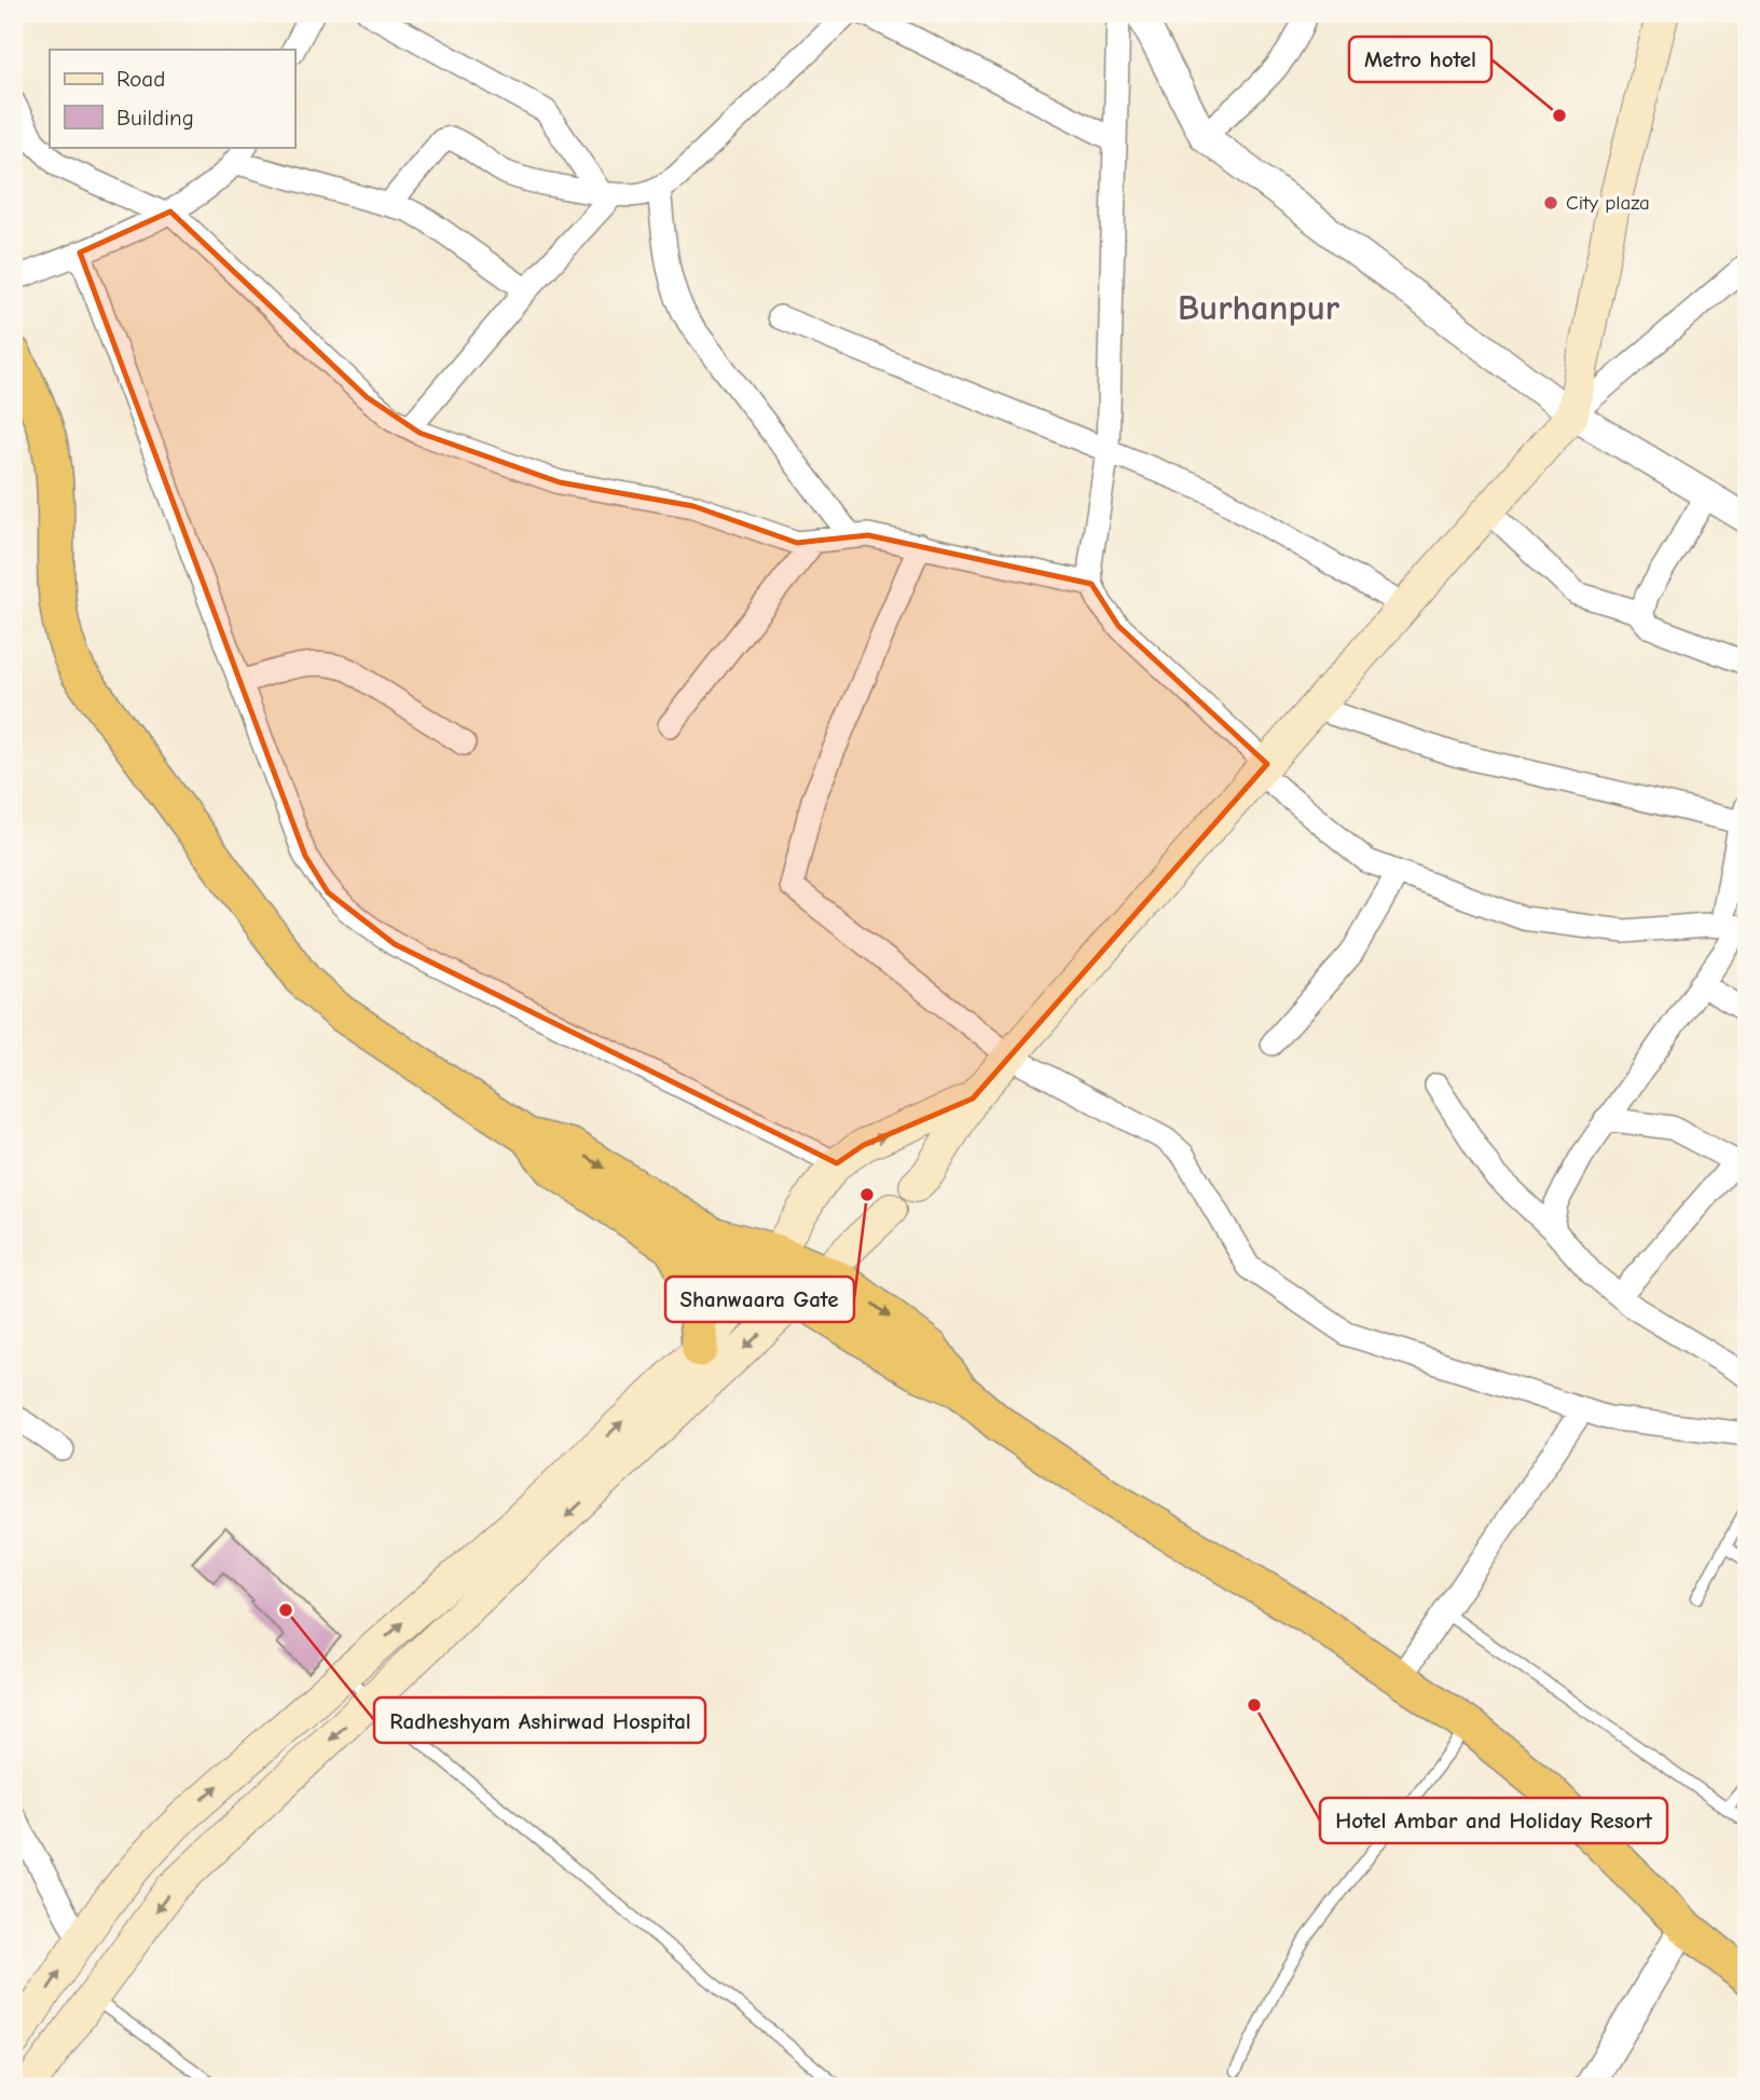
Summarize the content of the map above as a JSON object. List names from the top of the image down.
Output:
{
  "districts": ["Burhanpur"],
  "places": [
    "Metro hotel",
    "City plaza",
    "Shanwaara Gate",
    "Radheshyam Ashirwad Hospital",
    "Hotel Ambar and Holiday Resort"
  ],
  "legend": ["Road", "Building"]
}
